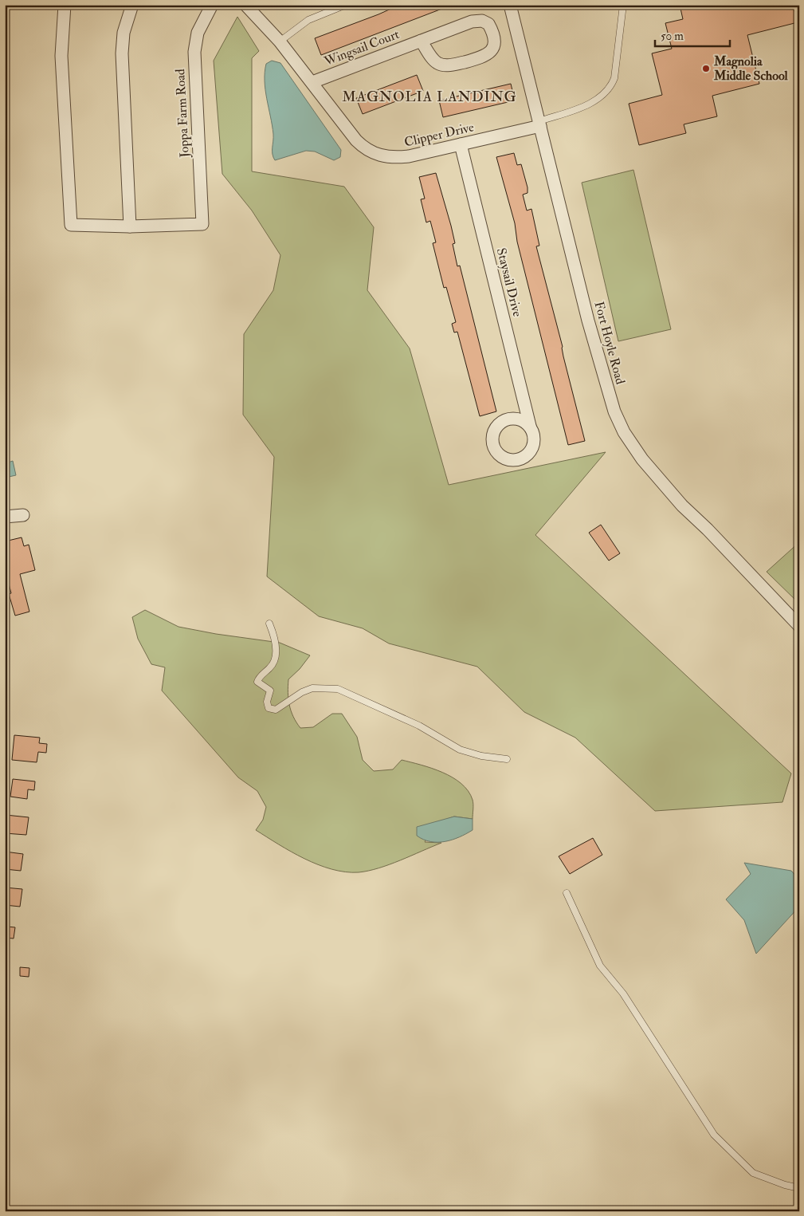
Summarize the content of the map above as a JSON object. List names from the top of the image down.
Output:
{
  "streets": {
    "street": [
      "Wingsail Court",
      "Joppa Farm Road",
      "Clipper Drive",
      "Staysail Drive",
      "Fort Hoyle Road"
    ]
  },
  "crossings": [
    ["Wingsail Court", "Clipper Drive"],
    ["Clipper Drive", "Staysail Drive"],
    ["Clipper Drive", "Fort Hoyle Road"]
  ],
  "districts": ["MAGNOLIA LANDING"],
  "places": ["Magnolia Middle School"],
  "scale_bar": "50 m"
}
